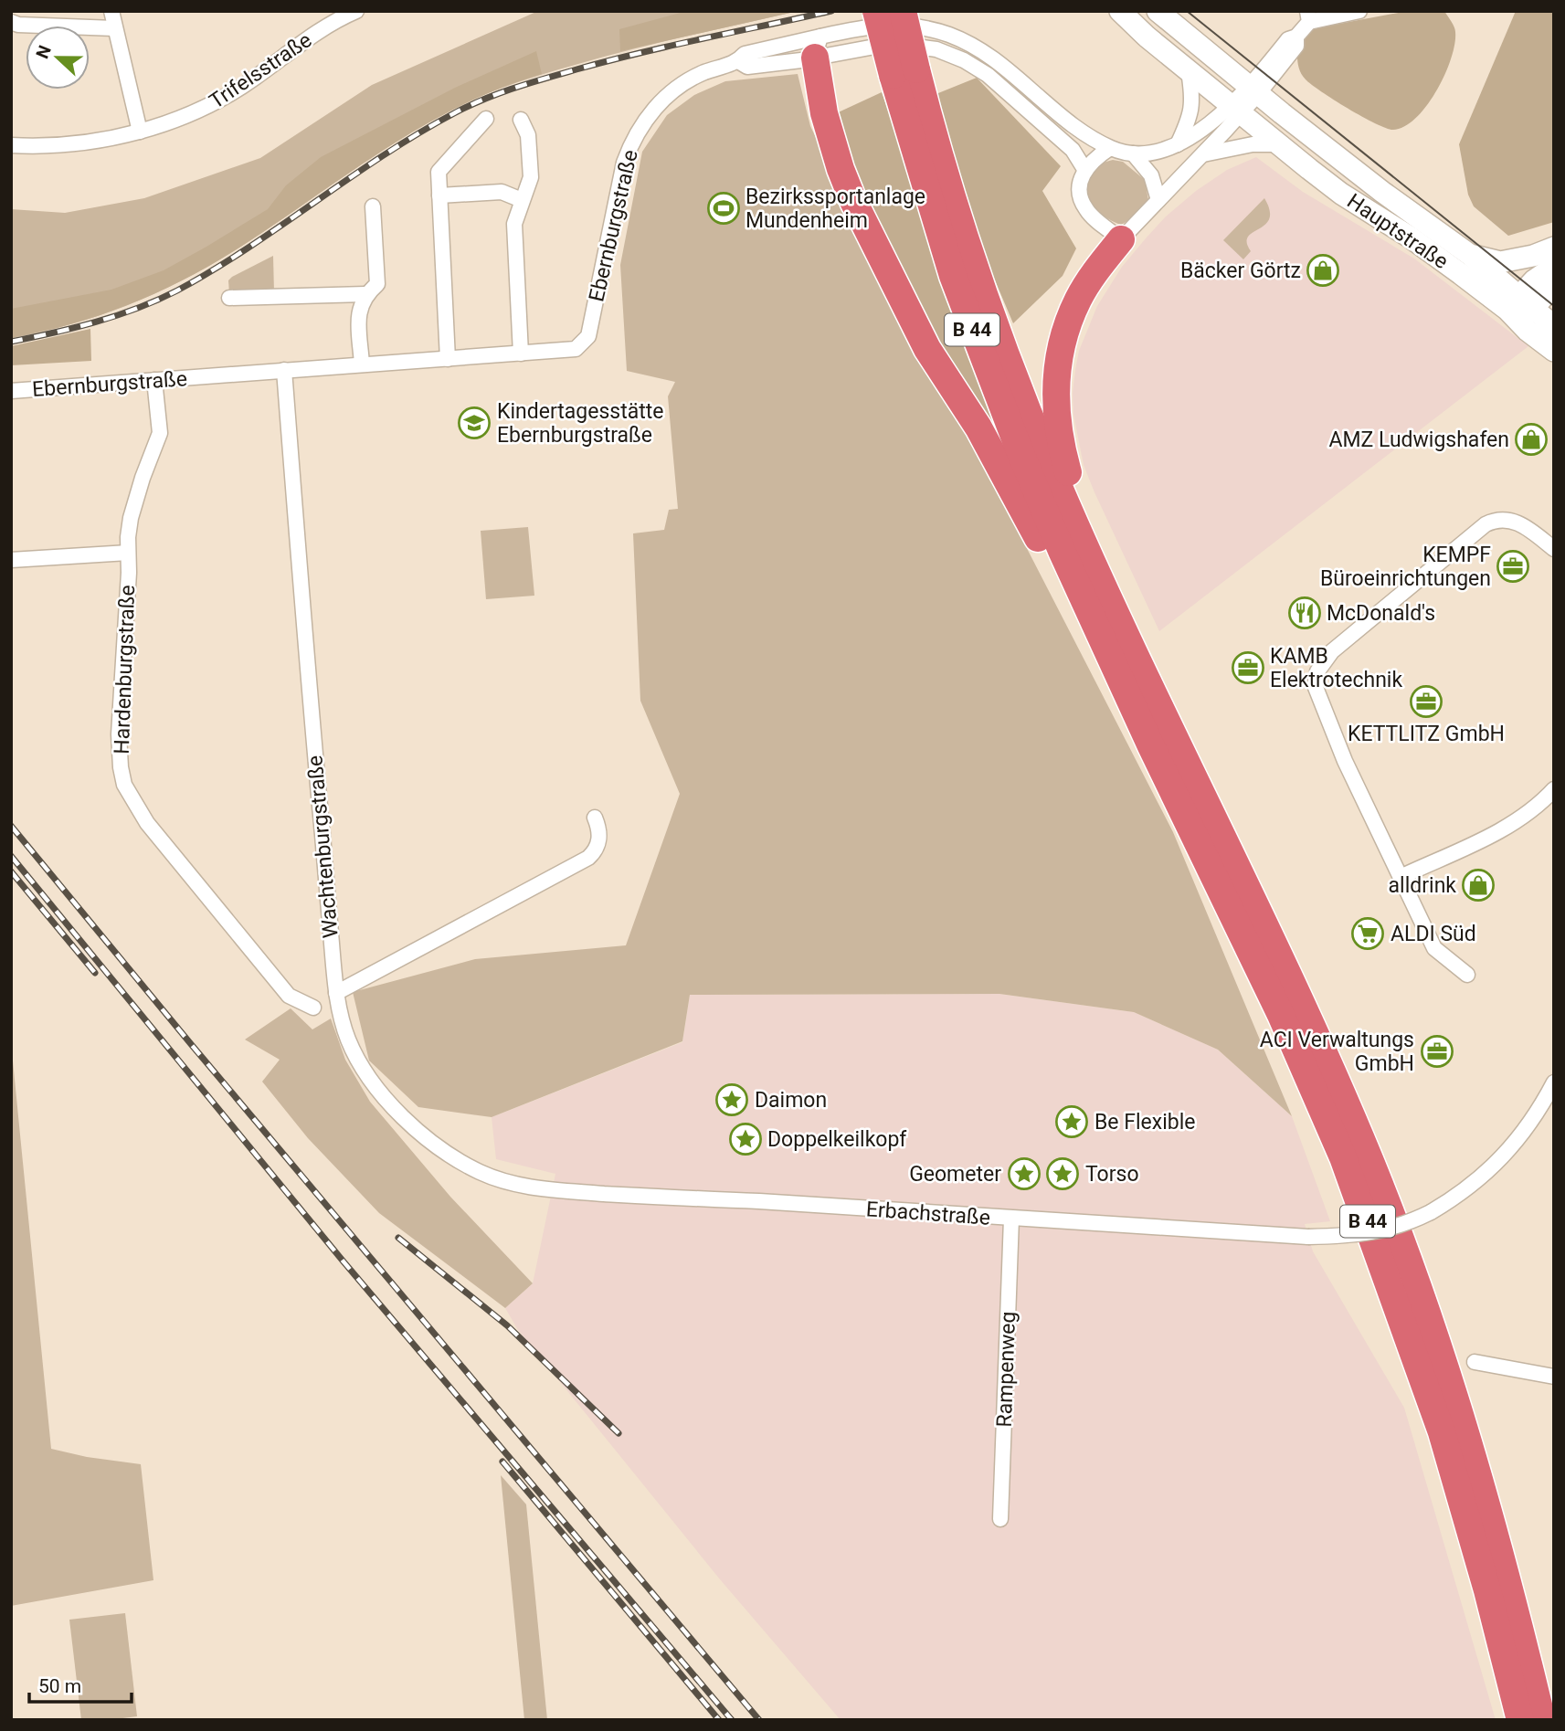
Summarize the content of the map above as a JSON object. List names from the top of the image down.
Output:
{
  "streets": {
    "highway": ["B 44"],
    "main road": ["Hauptstraße"],
    "street": [
      "Trifelsstraße",
      "Ebernburgstraße",
      "Hardenburgstraße",
      "Wachtenburgstraße",
      "Erbachstraße",
      "Rampenweg"
    ]
  },
  "crossings": [
    ["Ebernburgstraße", "Hauptstraße"],
    ["Ebernburgstraße", "Hardenburgstraße"],
    ["Ebernburgstraße", "Wachtenburgstraße"],
    ["Wachtenburgstraße", "Erbachstraße"],
    ["Erbachstraße", "Rampenweg"]
  ],
  "places": {
    "sports": ["Bezirkssportanlage Mundenheim"],
    "shop": ["Bäcker Görtz", "AMZ Ludwigshafen", "alldrink"],
    "school or university": ["Kindertagesstätte Ebernburgstraße"],
    "office": [
      "KEMPF Büroeinrichtungen",
      "KAMB Elektrotechnik",
      "KETTLITZ GmbH",
      "ACI Verwaltungs GmbH"
    ],
    "restaurant": ["McDonald's"],
    "supermarket": ["ALDI Süd"],
    "place": [
      "Daimon",
      "Be Flexible",
      "Doppelkeilkopf",
      "Geometer",
      "Torso"
    ]
  },
  "scale_bar": "50 m",
  "north": "left"
}
